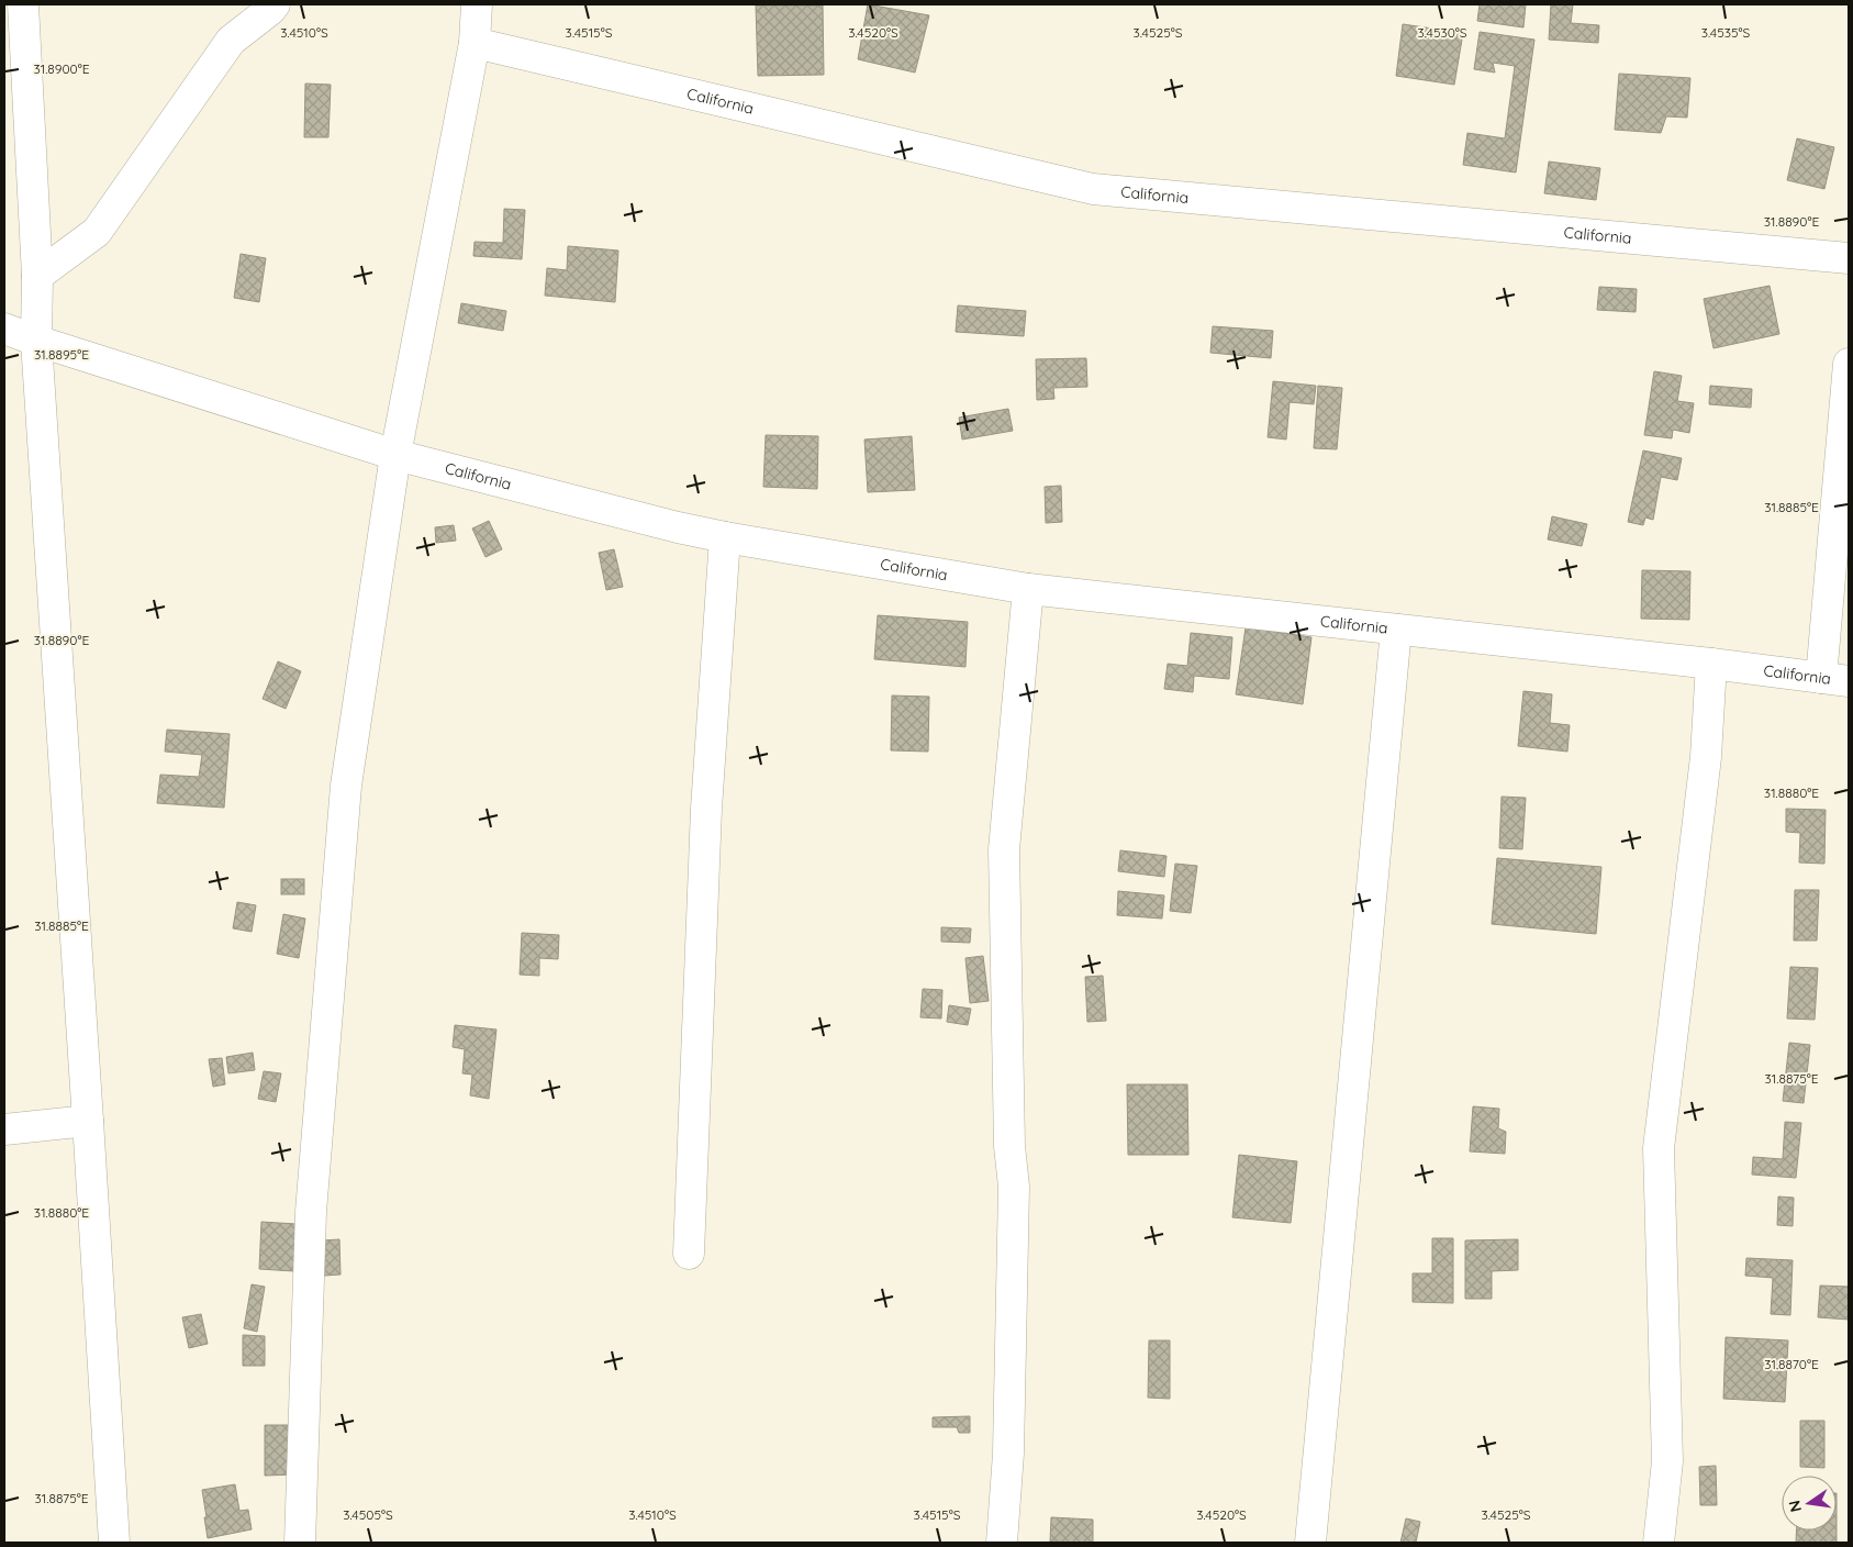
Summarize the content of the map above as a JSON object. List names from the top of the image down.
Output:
{
  "streets": {
    "street": ["California"]
  },
  "north": "left",
  "coordinates": [
    "3.4510°S",
    "3.4515°S",
    "3.4520°S",
    "3.4525°S",
    "3.4530°S",
    "3.4535°S",
    "31.8900°E",
    "31.8890°E",
    "31.8895°E",
    "31.8885°E",
    "31.8880°E",
    "31.8875°E",
    "31.8870°E",
    "3.4505°S"
  ]
}
